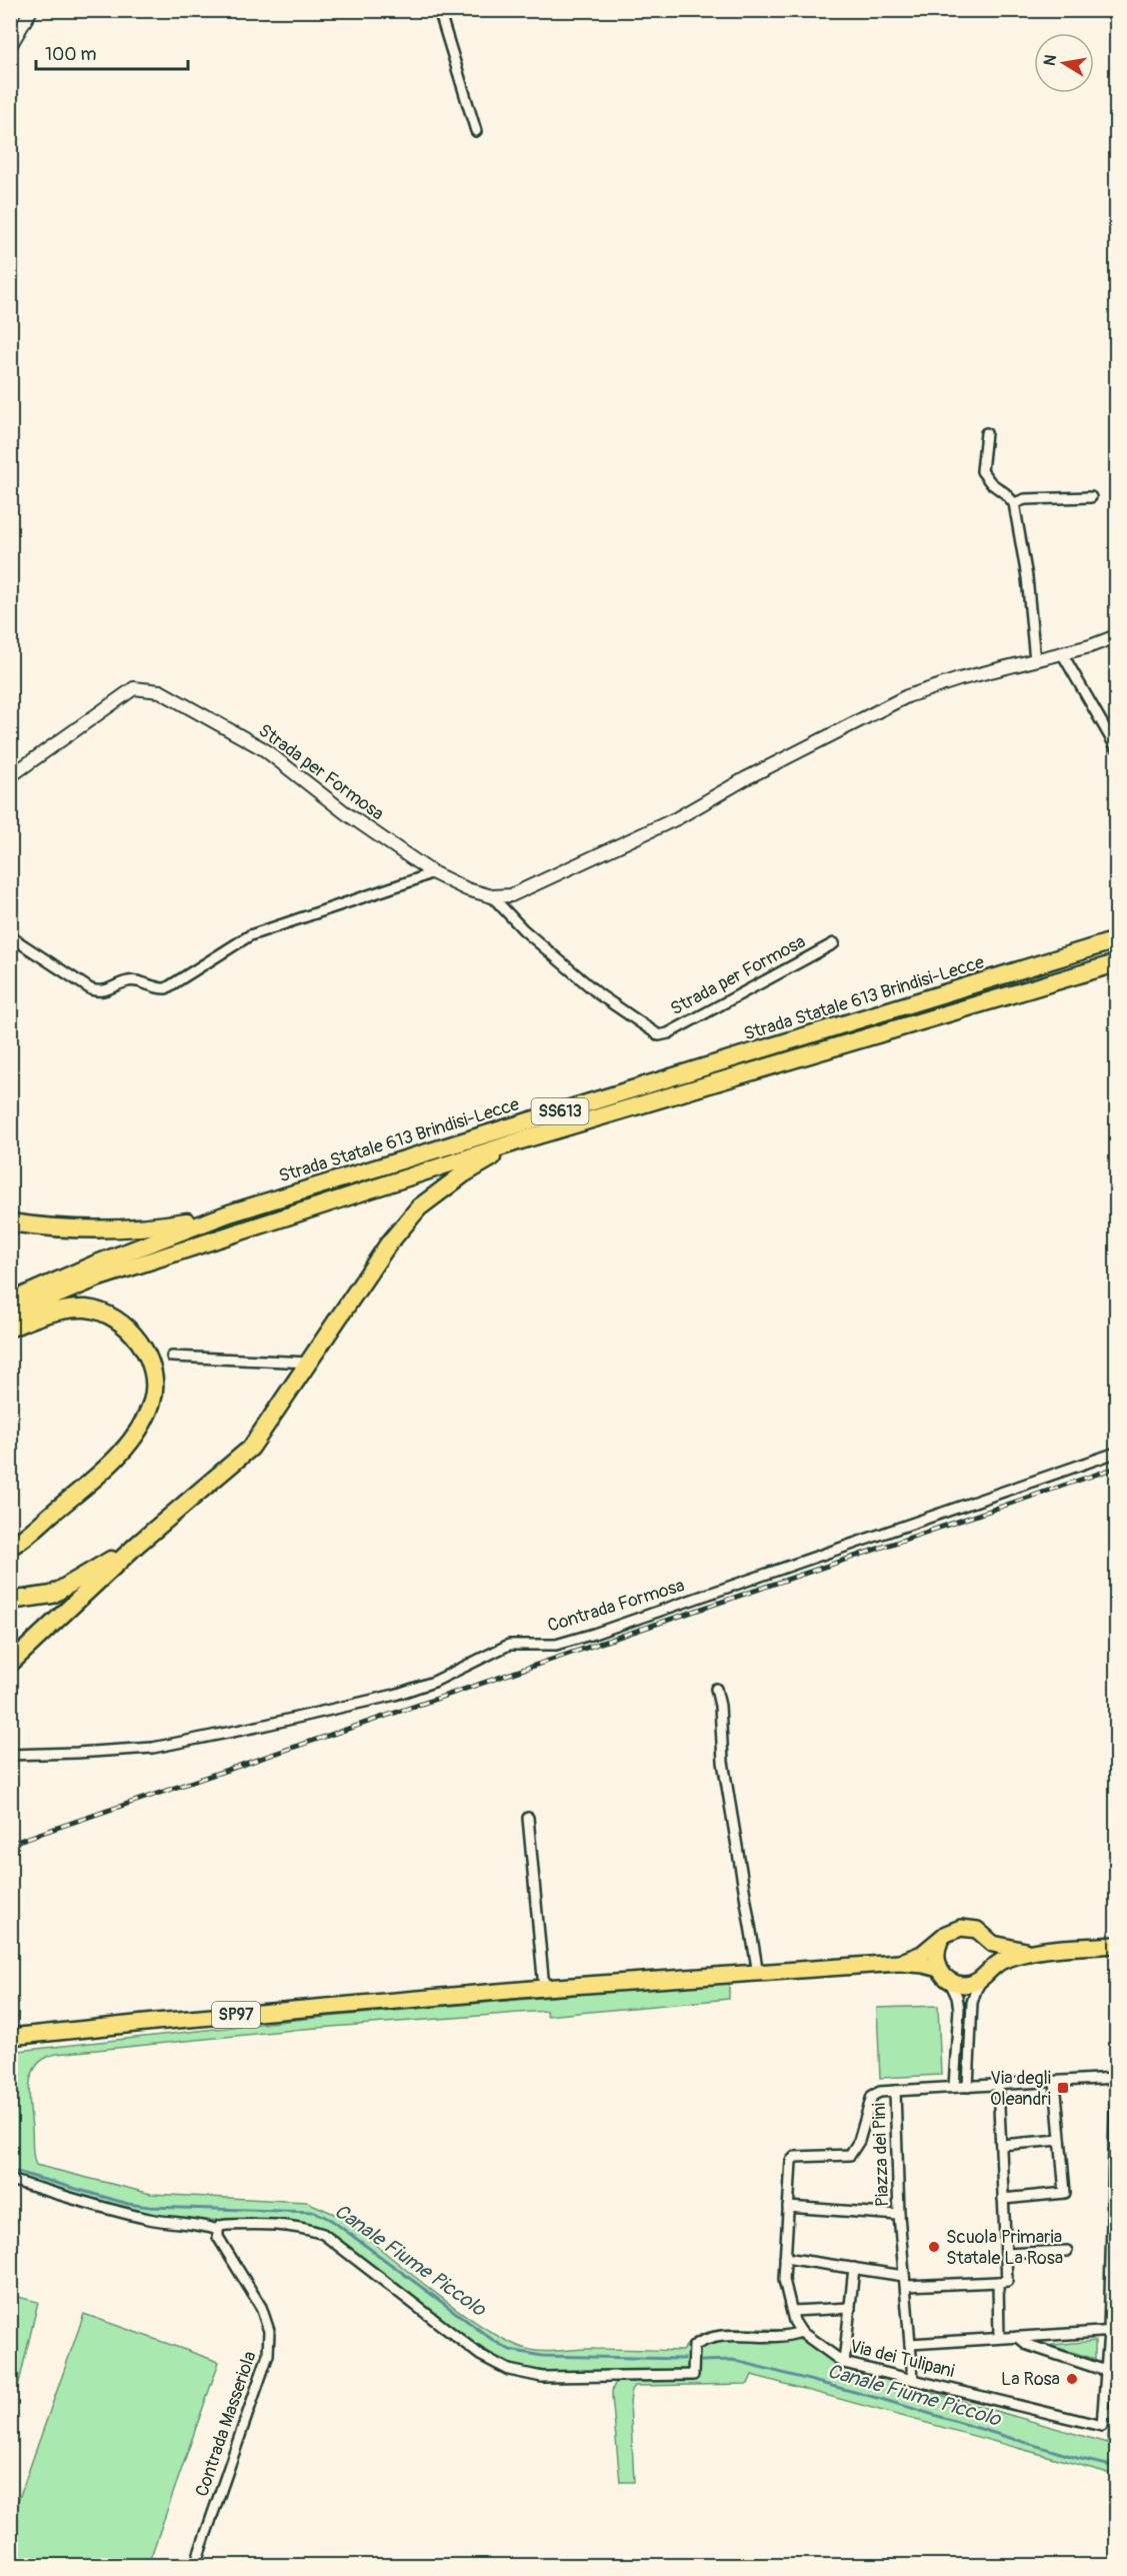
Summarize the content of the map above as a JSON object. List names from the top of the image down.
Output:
{
  "streets": {
    "highway": ["Strada Statale 613 Brindisi-Lecce", "SS613"],
    "main road": ["SP97"],
    "street": [
      "Strada per Formosa",
      "Contrada Formosa",
      "Piazza dei Pini",
      "Via dei Tulipani",
      "Contrada Masseriola"
    ]
  },
  "water": ["Canale Fiume Piccolo"],
  "places": {
    "transit": ["Via degli Oleandri"],
    "other": ["Scuola Primaria Statale La Rosa", "La Rosa"]
  },
  "scale_bar": "100 m",
  "north": "left"
}
